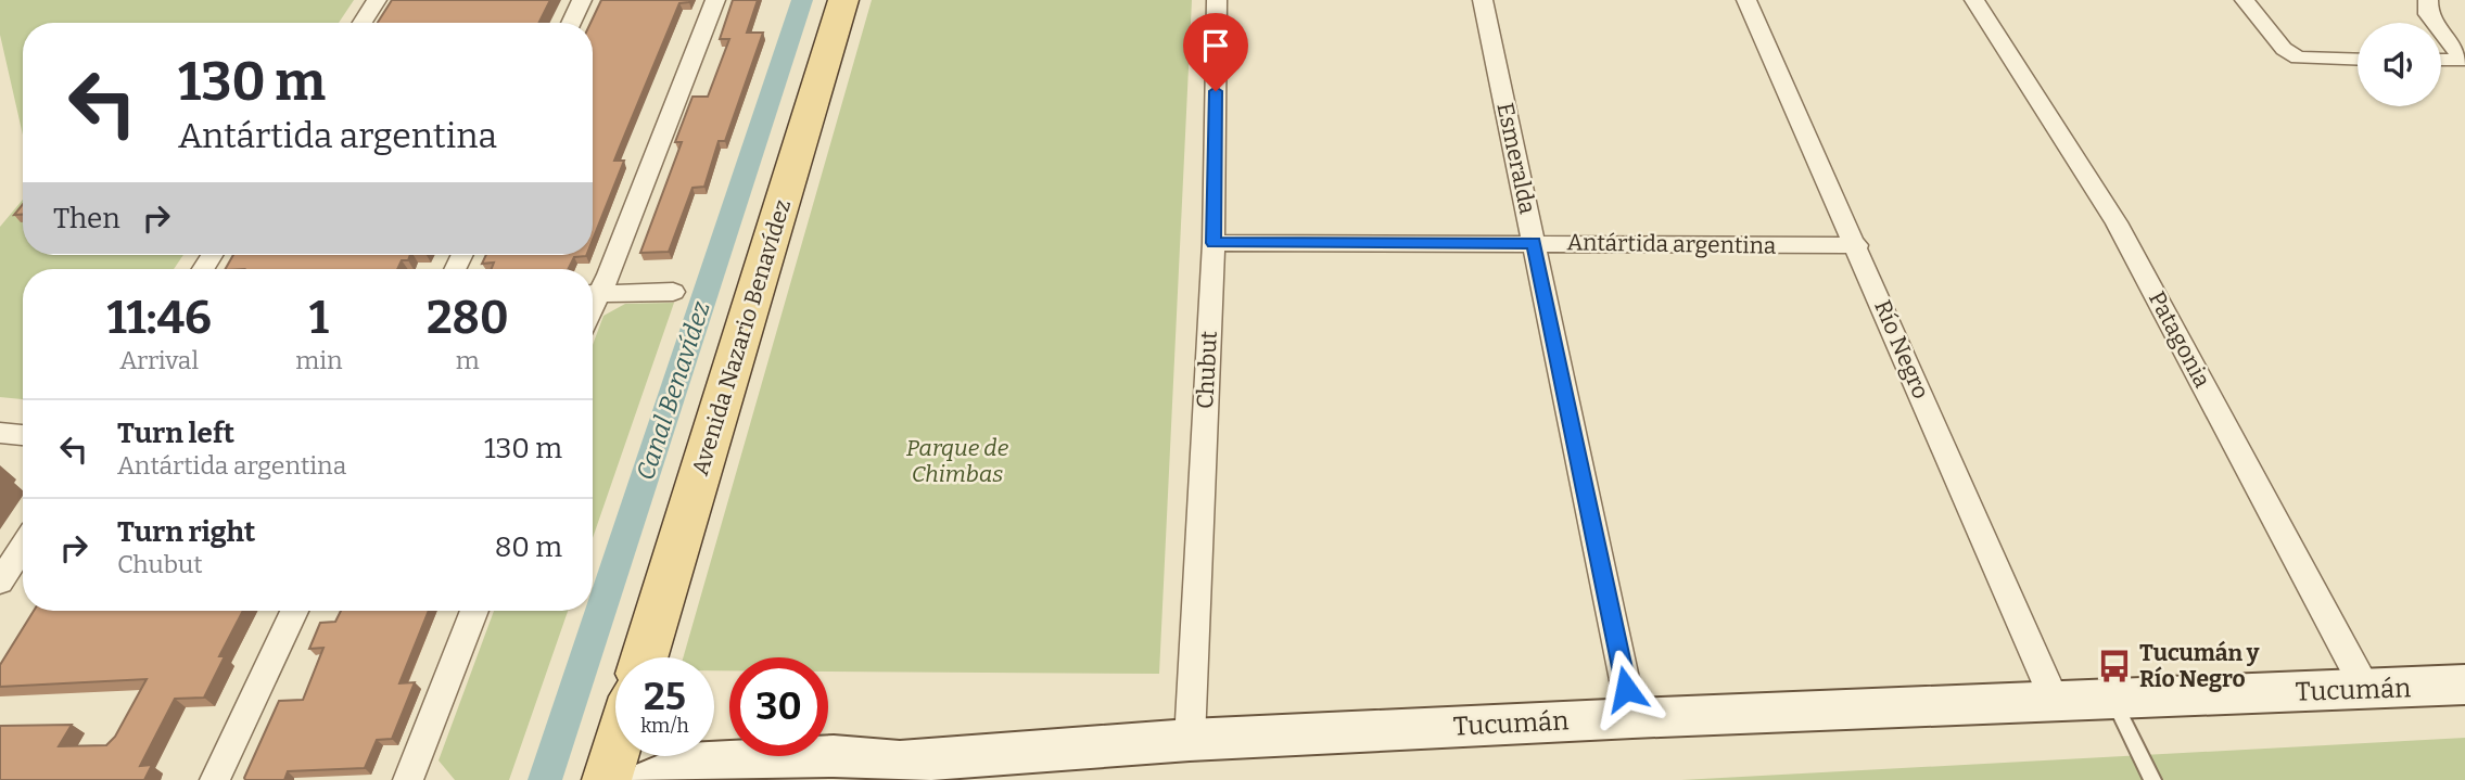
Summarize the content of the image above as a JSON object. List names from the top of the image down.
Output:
{
  "streets": {
    "main road": ["Avenida Nazario Benavídez", "Tucumán"],
    "street": [
      "Esmeralda",
      "Antártida argentina",
      "Patagonia",
      "Río Negro",
      "Chubut"
    ]
  },
  "crossings": [
    ["Esmeralda", "Antártida argentina"],
    ["Esmeralda", "Tucumán"],
    ["Antártida argentina", "Río Negro"],
    ["Antártida argentina", "Chubut"],
    ["Patagonia", "Tucumán"],
    ["Río Negro", "Tucumán"],
    ["Chubut", "Tucumán"]
  ],
  "water": ["Canal Benavídez"],
  "parks": ["Parque de Chimbas"],
  "places": {
    "bus stop": ["Tucumán y Río Negro"]
  },
  "page": {
    "turn": ["130 m", "Antártida argentina"],
    "then": "Then",
    "eta": [
      "11:46",
      "Arrival",
      "1",
      "min",
      "280",
      "m"
    ],
    "list": [
      {
        "name": "Turn left",
        "note": "Antártida argentina",
        "value": "130 m"
      },
      {
        "name": "Turn right",
        "note": "Chubut",
        "value": "80 m"
      }
    ],
    "speed": "25 km/h",
    "limit": "30"
  }
}
